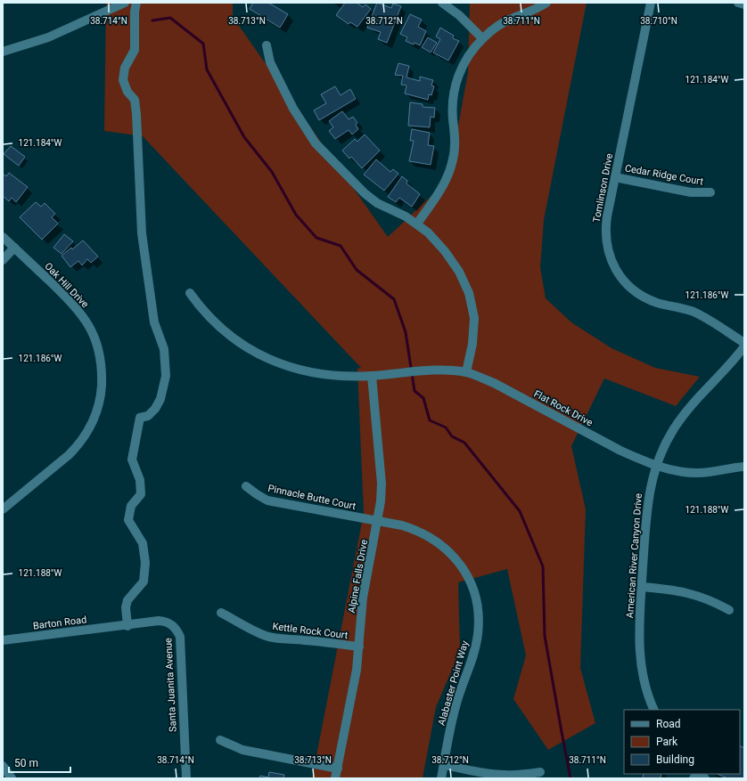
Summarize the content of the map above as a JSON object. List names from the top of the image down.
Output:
{
  "streets": {
    "street": [
      "Cedar Ridge Court",
      "Tomlinson Drive",
      "Oak Hill Drive",
      "Flat Rock Drive",
      "Pinnacle Butte Court",
      "American River Canyon Drive",
      "Alpine Falls Drive",
      "Barton Road",
      "Kettle Rock Court",
      "Alabaster Point Way",
      "Santa Juanita Avenue"
    ]
  },
  "crossings": [
    ["Cedar Ridge Court", "Tomlinson Drive"],
    ["Flat Rock Drive", "American River Canyon Drive"],
    ["Flat Rock Drive", "Alpine Falls Drive"],
    ["Pinnacle Butte Court", "Alpine Falls Drive"],
    ["Pinnacle Butte Court", "Alabaster Point Way"],
    ["Alpine Falls Drive", "Kettle Rock Court"],
    ["Alpine Falls Drive", "Alabaster Point Way"],
    ["Barton Road", "Santa Juanita Avenue"]
  ],
  "legend": ["Road", "Park", "Building"],
  "scale_bar": "50 m",
  "coordinates": [
    "38.714°N",
    "38.713°N",
    "38.712°N",
    "38.711°N",
    "38.710°N",
    "121.184°W",
    "121.186°W",
    "121.188°W"
  ]
}
